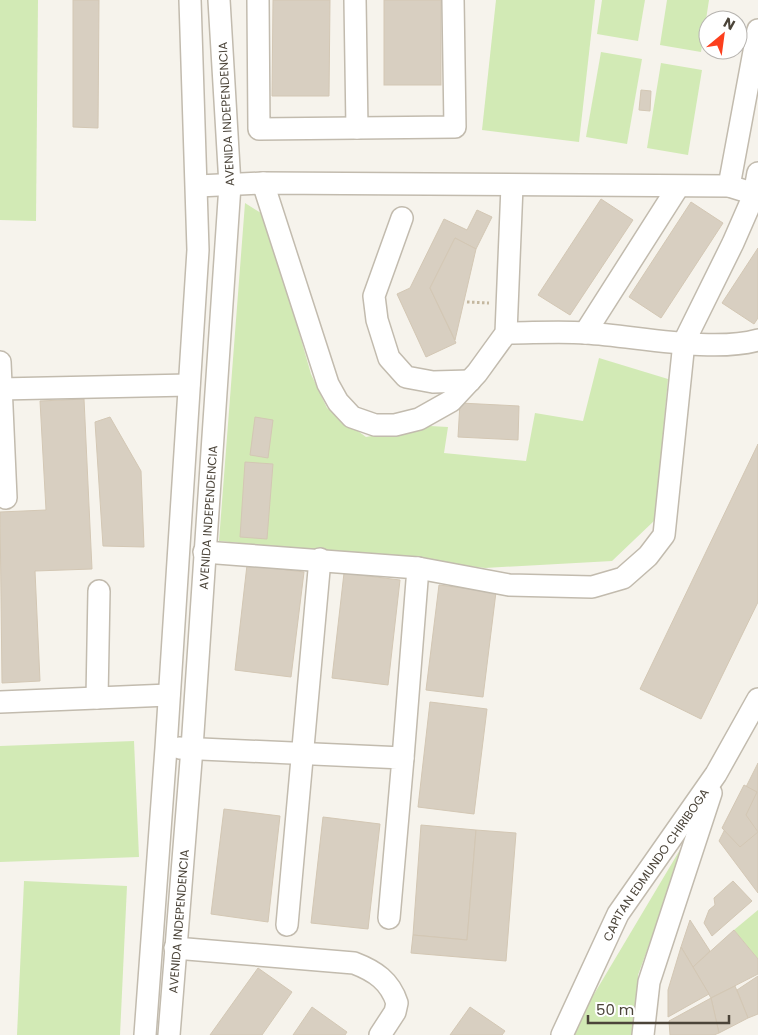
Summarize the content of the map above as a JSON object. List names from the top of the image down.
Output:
{
  "streets": {
    "street": ["AVENIDA INDEPENDENCIA", "CAPITAN EDMUNDO CHIRIBOGA"]
  },
  "scale_bar": "50 m",
  "north": "top right"
}
